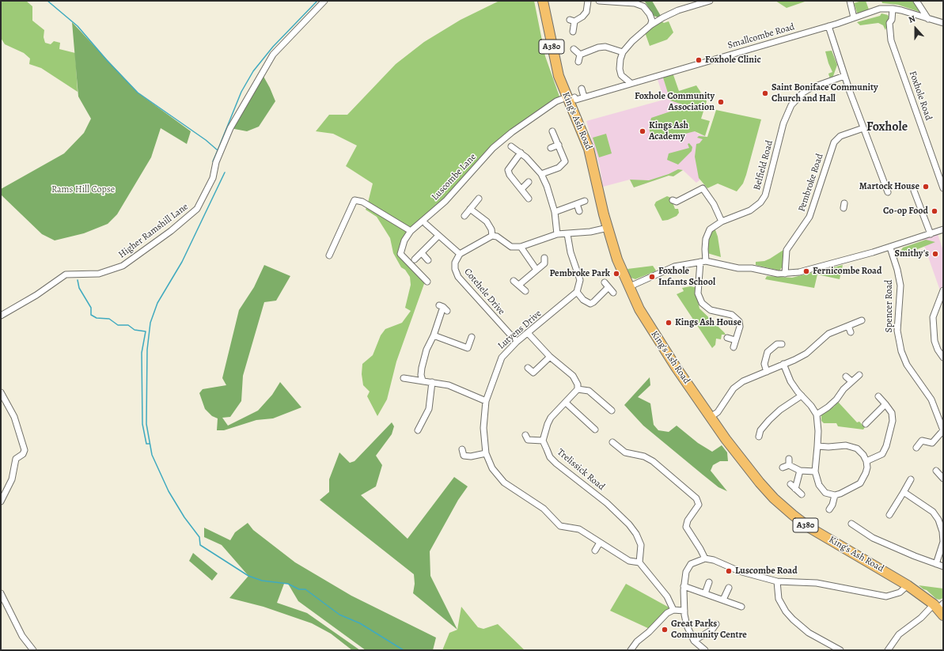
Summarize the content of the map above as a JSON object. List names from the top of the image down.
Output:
{
  "streets": {
    "highway": ["A380", "King's Ash Road"],
    "street": [
      "Smallcombe Road",
      "Foxhole Road",
      "Belfield Road",
      "Luscombe Lane",
      "Pembroke Road",
      "Higher Ramshill Lane",
      "Cotehele Drive",
      "Spencer Road",
      "Lutyens Drive",
      "Trelissick Road"
    ]
  },
  "crossings": [
    ["Smallcombe Road", "Foxhole Road"],
    ["Smallcombe Road", "King's Ash Road"],
    ["Smallcombe Road", "Luscombe Lane"],
    ["King's Ash Road", "Luscombe Lane"],
    ["Cotehele Drive", "Lutyens Drive"],
    ["Lutyens Drive", "Trelissick Road"]
  ],
  "districts": ["Foxhole"],
  "parks": ["Rams Hill Copse"],
  "places": [
    "Foxhole Clinic",
    "Saint Boniface Community Church and Hall",
    "Foxhole Community Association",
    "Kings Ash Academy",
    "Martock House",
    "Co-op Food",
    "Smithy's",
    "Fernicombe Road",
    "Pembroke Park",
    "Foxhole Infants School",
    "Kings Ash House",
    "Luscombe Road",
    "Great Parks Community Centre"
  ],
  "north": "top"
}
